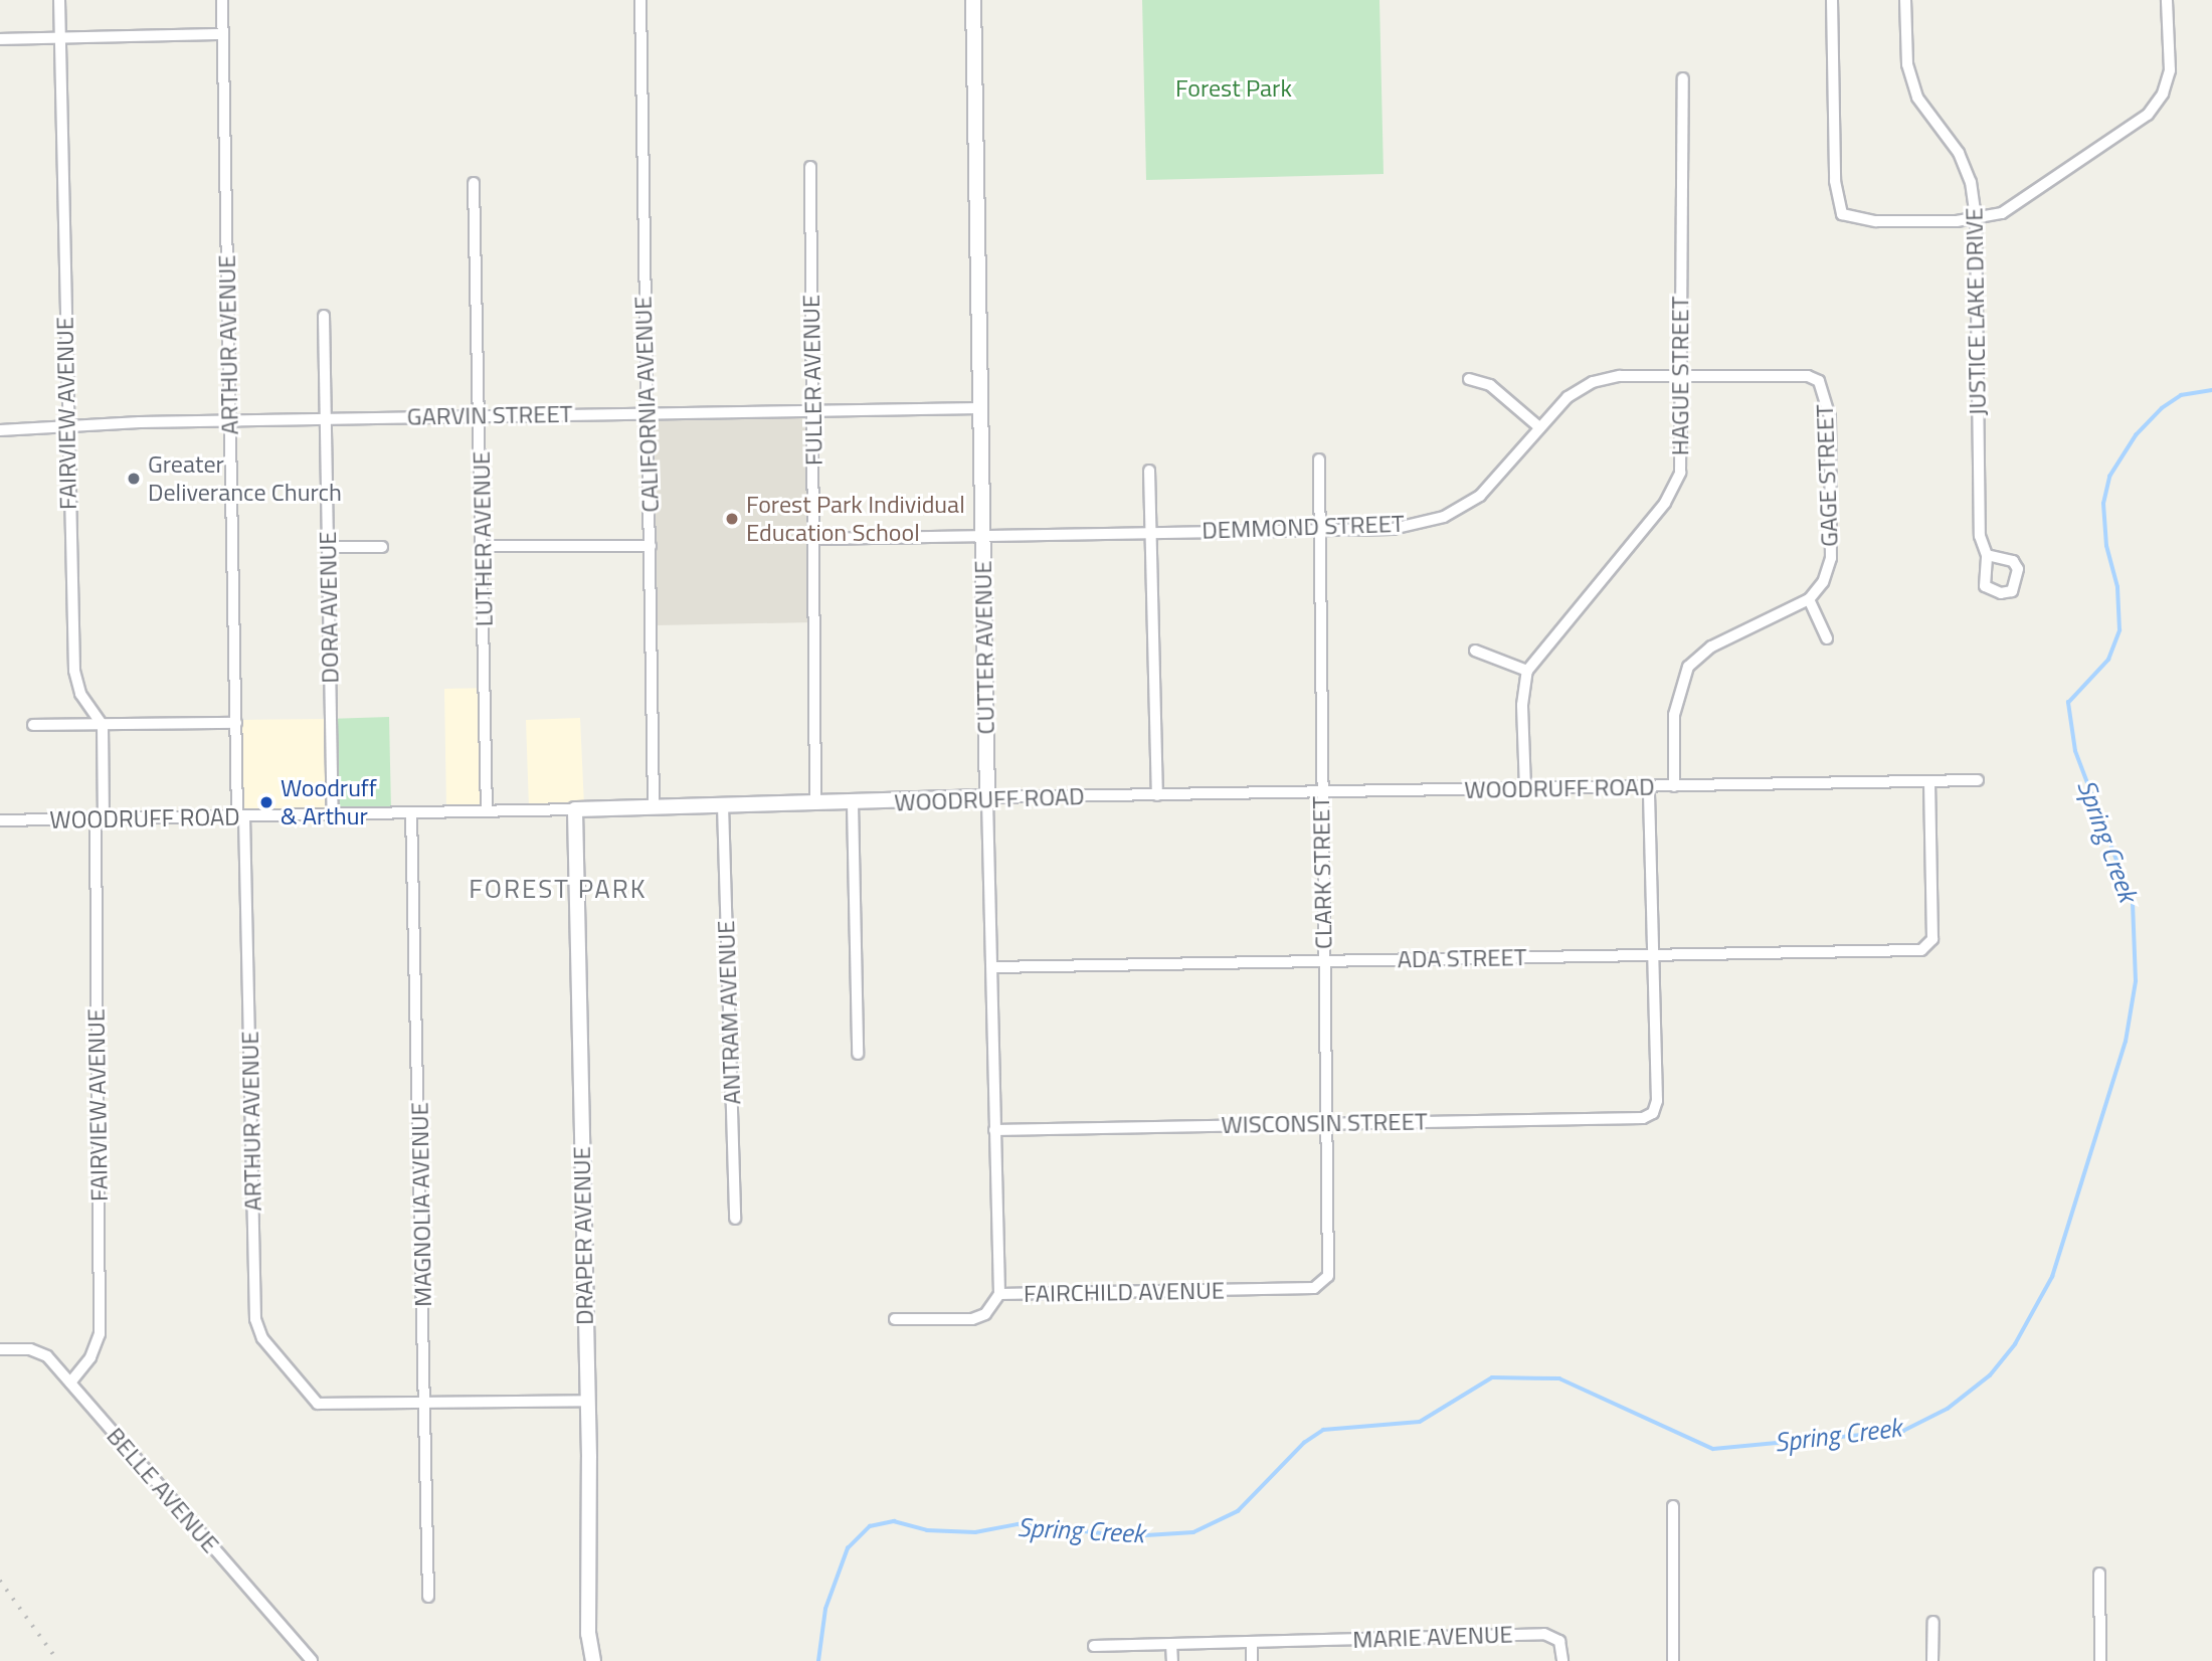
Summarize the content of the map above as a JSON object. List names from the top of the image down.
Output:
{
  "streets": {
    "street": [
      "JUSTICE LAKE DRIVE",
      "ARTHUR AVENUE",
      "HAGUE STREET",
      "FULLER AVENUE",
      "CALIFORNIA AVENUE",
      "FAIRVIEW AVENUE",
      "GARVIN STREET",
      "GAGE STREET",
      "DEMMOND STREET",
      "LUTHER AVENUE",
      "DORA AVENUE",
      "CUTTER AVENUE",
      "WOODRUFF ROAD",
      "CLARK STREET",
      "ADA STREET",
      "ANTRAM AVENUE",
      "WISCONSIN STREET",
      "MAGNOLIA AVENUE",
      "DRAPER AVENUE",
      "FAIRCHILD AVENUE",
      "BELLE AVENUE",
      "MARIE AVENUE"
    ]
  },
  "crossings": [
    ["ARTHUR AVENUE", "GARVIN STREET"],
    ["ARTHUR AVENUE", "WOODRUFF ROAD"],
    ["ARTHUR AVENUE", "MAGNOLIA AVENUE"],
    ["HAGUE STREET", "DEMMOND STREET"],
    ["HAGUE STREET", "WOODRUFF ROAD"],
    ["FULLER AVENUE", "GARVIN STREET"],
    ["FULLER AVENUE", "DEMMOND STREET"],
    ["FULLER AVENUE", "WOODRUFF ROAD"],
    ["CALIFORNIA AVENUE", "GARVIN STREET"],
    ["CALIFORNIA AVENUE", "WOODRUFF ROAD"],
    ["FAIRVIEW AVENUE", "GARVIN STREET"],
    ["FAIRVIEW AVENUE", "WOODRUFF ROAD"],
    ["FAIRVIEW AVENUE", "BELLE AVENUE"],
    ["GARVIN STREET", "LUTHER AVENUE"],
    ["GARVIN STREET", "DORA AVENUE"],
    ["GARVIN STREET", "CUTTER AVENUE"],
    ["GAGE STREET", "DEMMOND STREET"],
    ["DEMMOND STREET", "CUTTER AVENUE"],
    ["DEMMOND STREET", "CLARK STREET"],
    ["LUTHER AVENUE", "WOODRUFF ROAD"],
    ["DORA AVENUE", "WOODRUFF ROAD"],
    ["CUTTER AVENUE", "WOODRUFF ROAD"],
    ["CUTTER AVENUE", "ADA STREET"],
    ["CUTTER AVENUE", "WISCONSIN STREET"],
    ["CUTTER AVENUE", "FAIRCHILD AVENUE"],
    ["WOODRUFF ROAD", "CLARK STREET"],
    ["WOODRUFF ROAD", "ADA STREET"],
    ["WOODRUFF ROAD", "ANTRAM AVENUE"],
    ["WOODRUFF ROAD", "MAGNOLIA AVENUE"],
    ["WOODRUFF ROAD", "DRAPER AVENUE"],
    ["CLARK STREET", "ADA STREET"],
    ["CLARK STREET", "WISCONSIN STREET"],
    ["CLARK STREET", "FAIRCHILD AVENUE"],
    ["ADA STREET", "WISCONSIN STREET"]
  ],
  "districts": ["FOREST PARK"],
  "water": ["Spring Creek"],
  "parks": ["Forest Park"],
  "places": ["Greater Deliverance Church", "Forest Park Individual Education School", "Woodruff & Arthur"]
}
